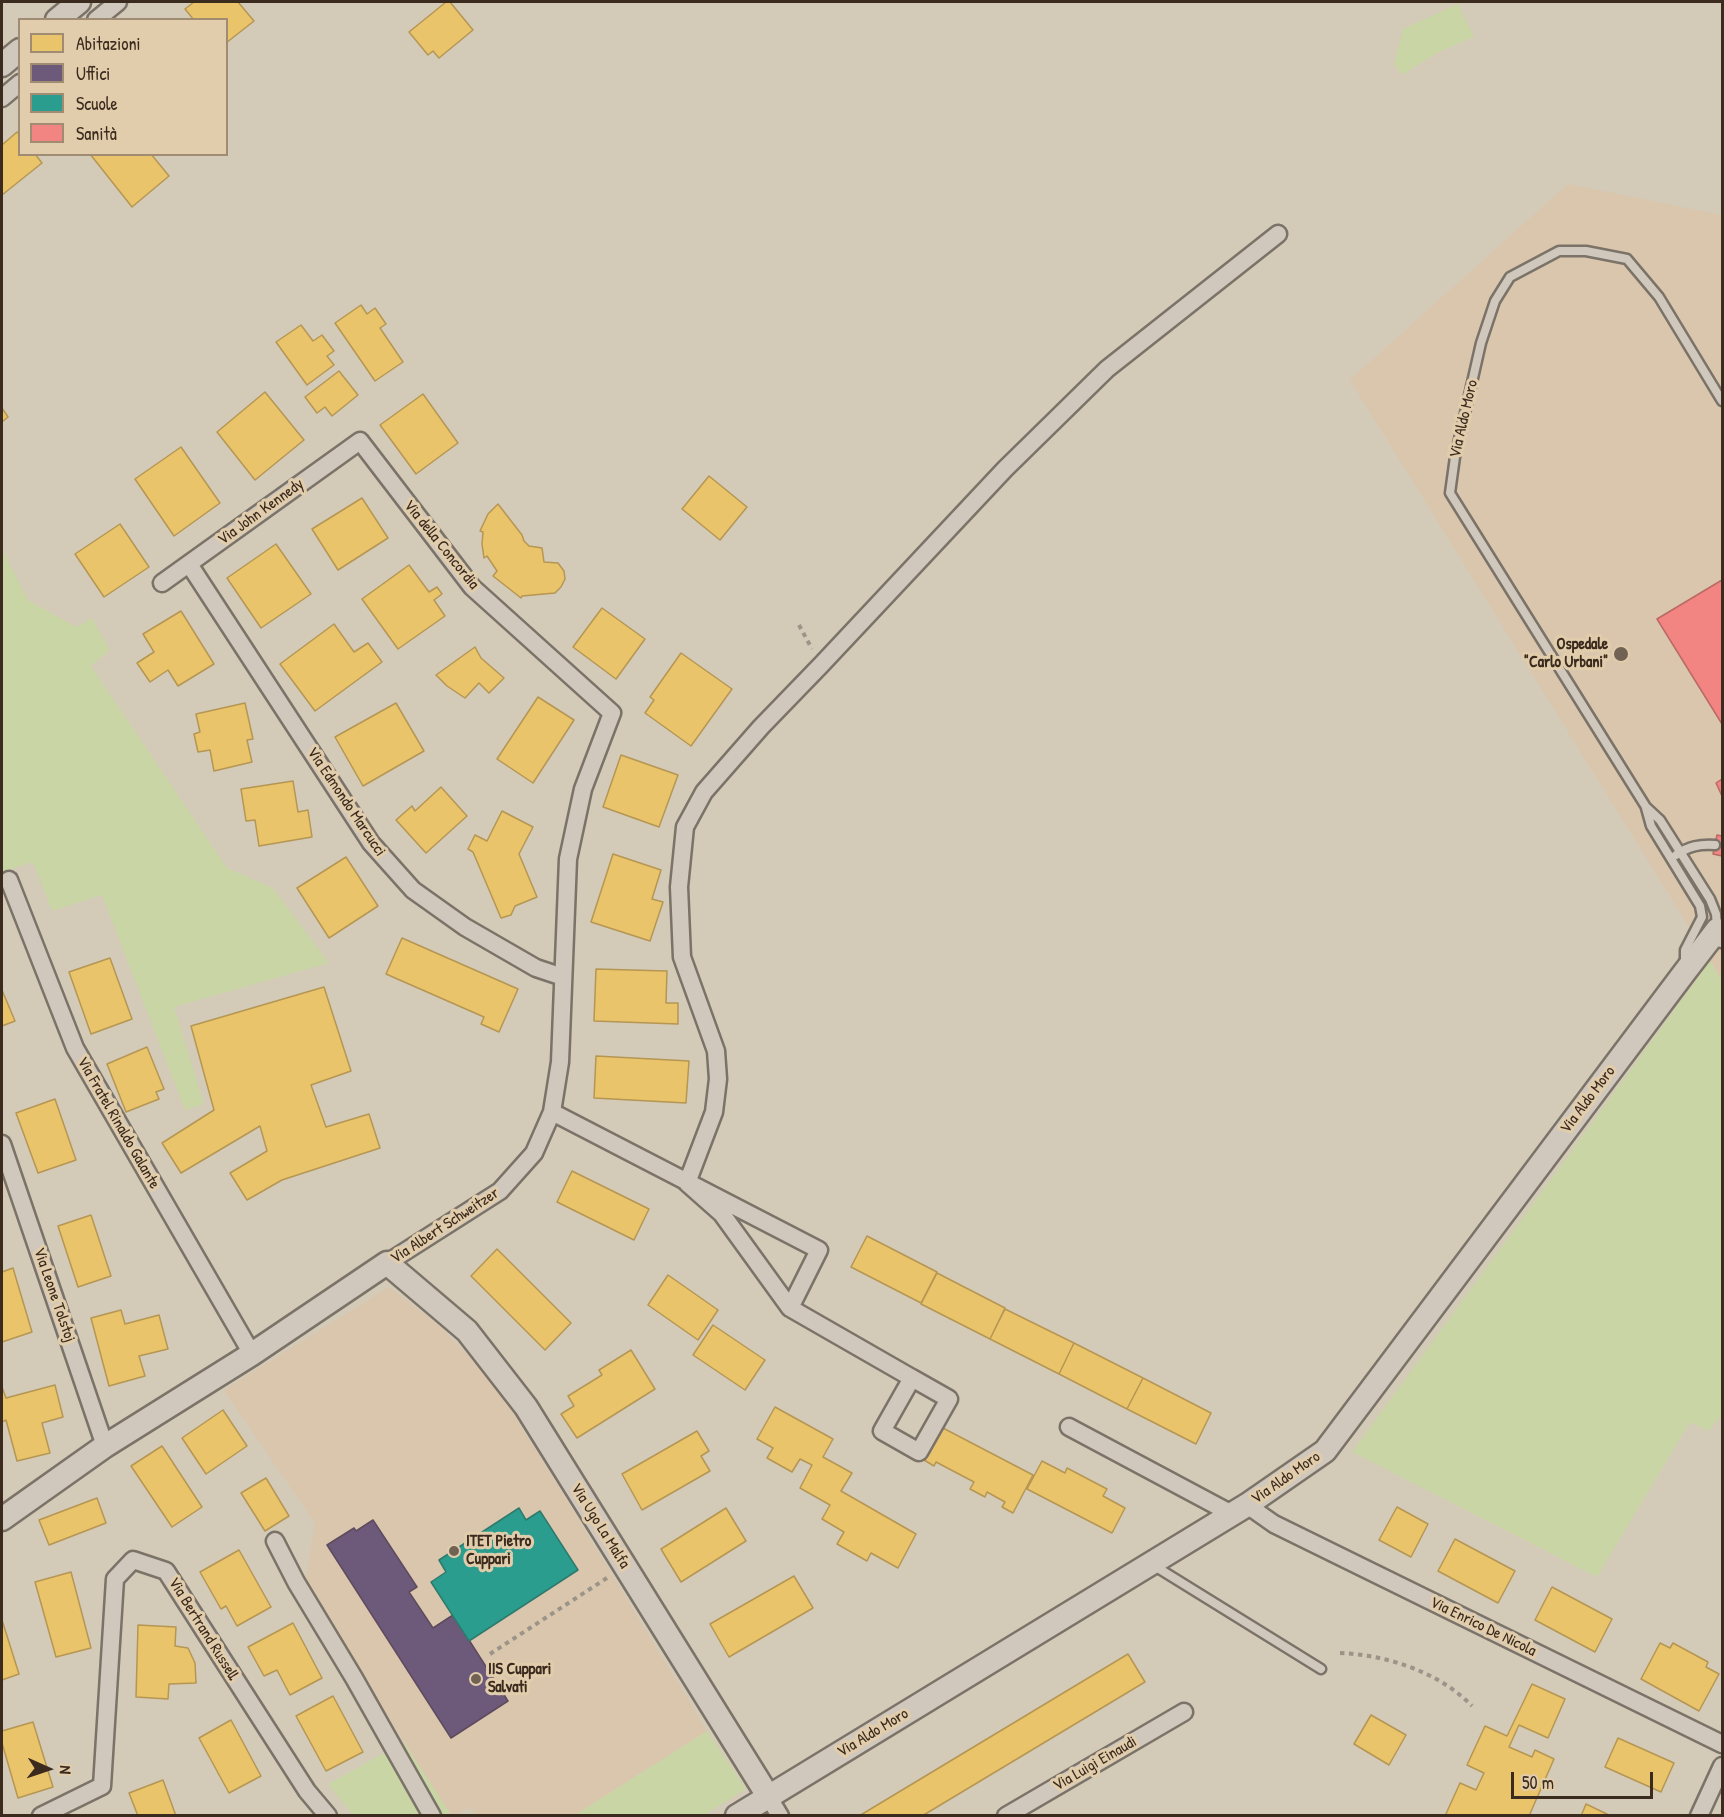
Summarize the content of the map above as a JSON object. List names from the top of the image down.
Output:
{
  "streets": {
    "street": [
      "Via Aldo Moro",
      "Via John Kennedy",
      "Via della Concordia",
      "Via Edmondo Marcucci",
      "Via Fratel Rinaldo Galante",
      "Via Albert Schweitzer",
      "Via Leone Tolstoj",
      "Via Ugo La Malfa",
      "Via Enrico De Nicola",
      "Via Bertrand Russell",
      "Via Luigi Einaudi"
    ]
  },
  "crossings": [
    ["Via Aldo Moro", "Via Ugo La Malfa"],
    ["Via Aldo Moro", "Via Enrico De Nicola"],
    ["Via John Kennedy", "Via della Concordia"],
    ["Via John Kennedy", "Via Edmondo Marcucci"],
    ["Via della Concordia", "Via Albert Schweitzer"],
    ["Via Edmondo Marcucci", "Via Albert Schweitzer"],
    ["Via Fratel Rinaldo Galante", "Via Albert Schweitzer"],
    ["Via Albert Schweitzer", "Via Leone Tolstoj"],
    ["Via Albert Schweitzer", "Via Ugo La Malfa"]
  ],
  "places": ["Ospedale \"Carlo Urbani\"", "ITET Pietro Cuppari", "IIS Cuppari Salvati"],
  "legend": [
    "Abitazioni",
    "Uffici",
    "Scuole",
    "Sanità"
  ],
  "scale_bar": "50 m",
  "north": "right"
}
